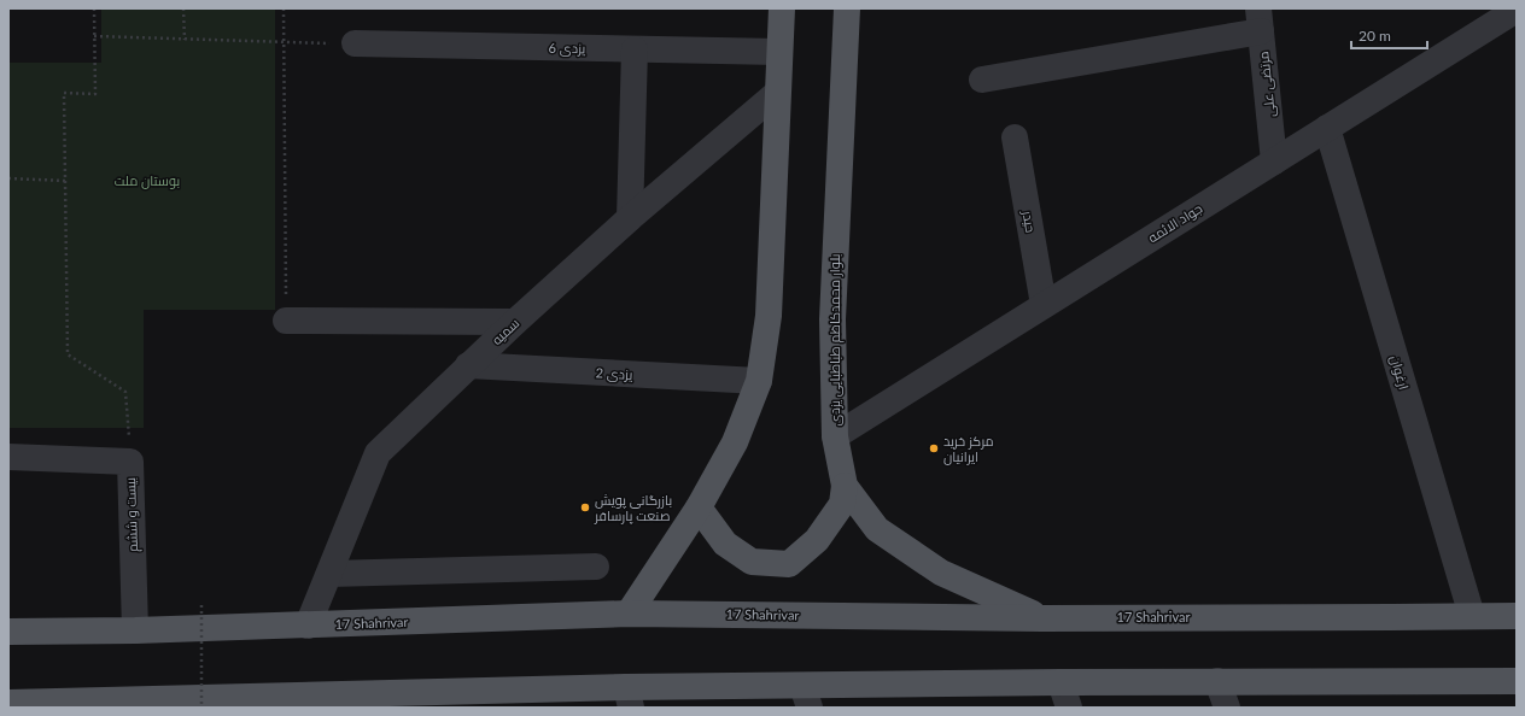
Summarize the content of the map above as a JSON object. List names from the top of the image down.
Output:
{
  "streets": {
    "main road": ["بلوار محمدکاظم طباطبایی یزدی", "17 Shahrivar"],
    "street": [
      "یزدی 6",
      "مرتضی علی",
      "حیدر",
      "جواد الائمه",
      "سمیه",
      "ارغوان",
      "یزدی 2",
      "بیست و ششم"
    ]
  },
  "crossings": [
    ["مرتضی علی", "جواد الائمه"],
    ["حیدر", "جواد الائمه"],
    ["جواد الائمه", "بلوار محمدکاظم طباطبایی یزدی"],
    ["جواد الائمه", "ارغوان"],
    ["سمیه", "یزدی 2"],
    ["سمیه", "17 Shahrivar"],
    ["بلوار محمدکاظم طباطبایی یزدی", "17 Shahrivar"],
    ["ارغوان", "17 Shahrivar"],
    ["بیست و ششم", "17 Shahrivar"]
  ],
  "parks": ["بوستان ملت"],
  "places": ["مرکز خرید ایرانیان", "بازرگانی پویش صنعت پارسافر"],
  "scale_bar": "20 m"
}
